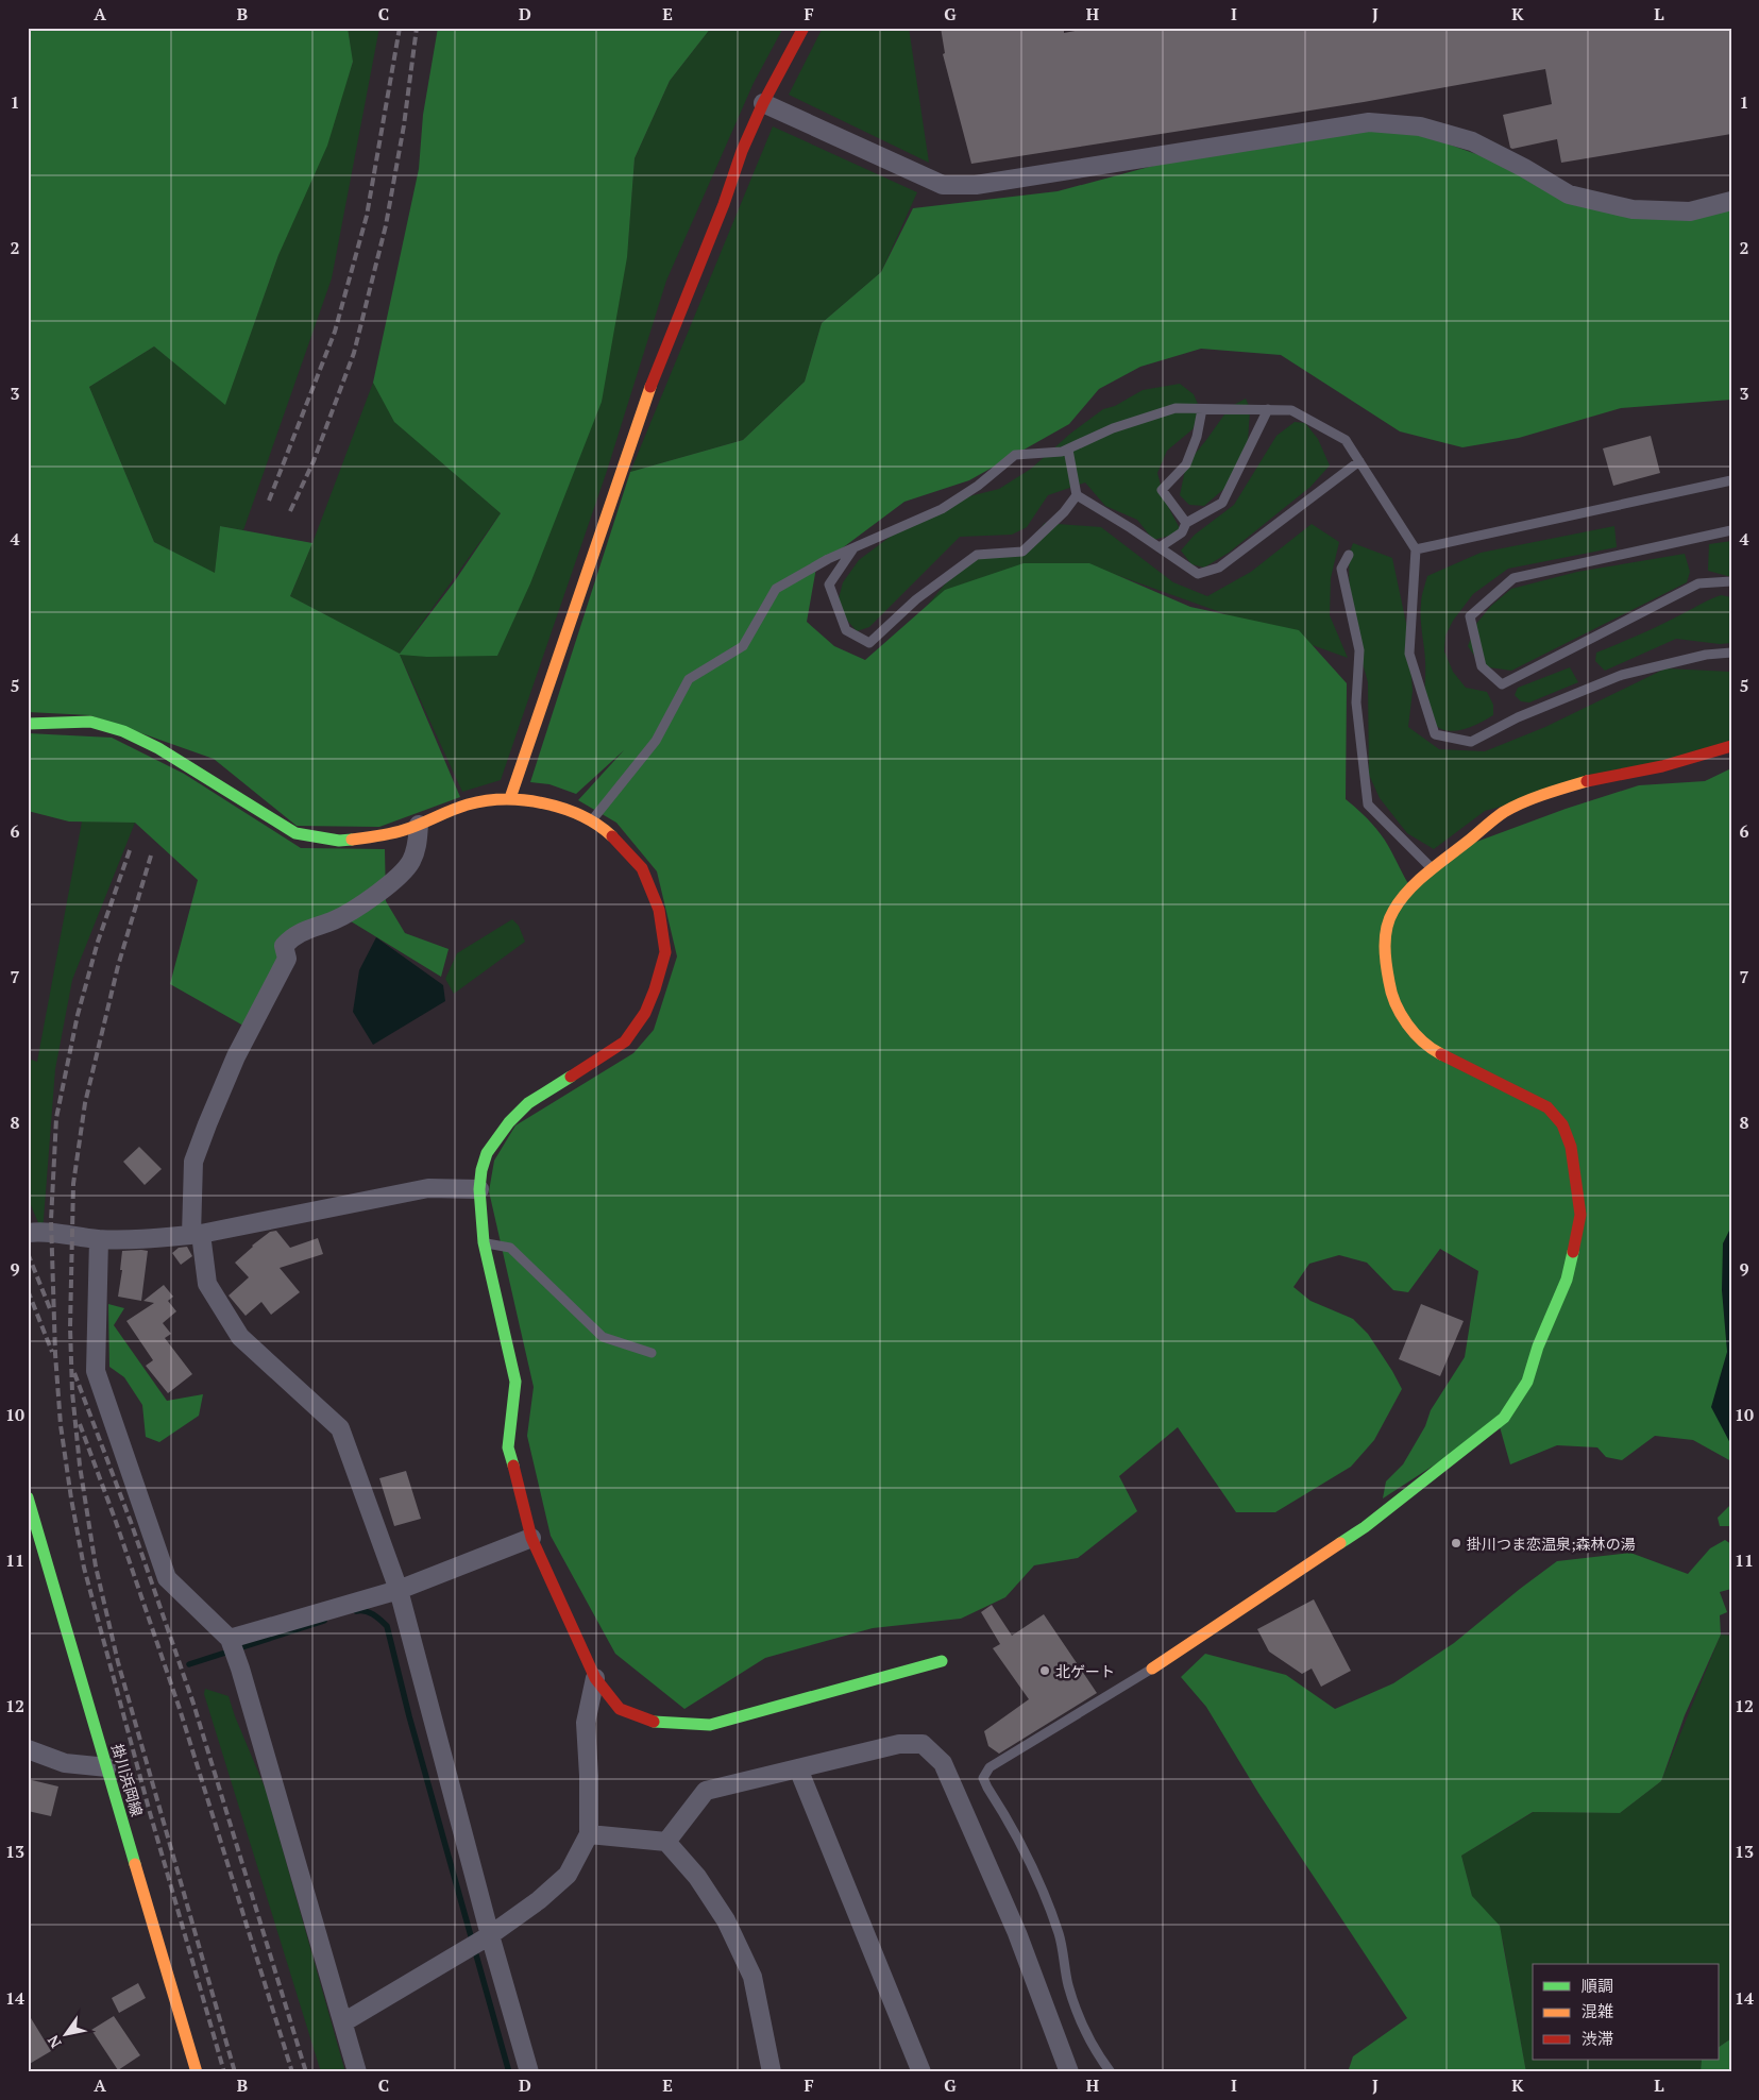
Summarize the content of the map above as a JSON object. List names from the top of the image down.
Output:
{
  "streets": {
    "street": ["掛川浜岡線"]
  },
  "places": ["掛川つま恋温泉;森林の湯", "北ゲート"],
  "legend": ["順調", "混雑", "渋滞"],
  "north": "bottom left",
  "grid": {
    "columns": [
      "A",
      "B",
      "C",
      "D",
      "E",
      "F",
      "G",
      "H",
      "I",
      "J",
      "K",
      "L"
    ],
    "rows": [
      "1",
      "2",
      "3",
      "4",
      "5",
      "6",
      "7",
      "8",
      "9",
      "10",
      "11",
      "12",
      "13",
      "14"
    ]
  }
}
